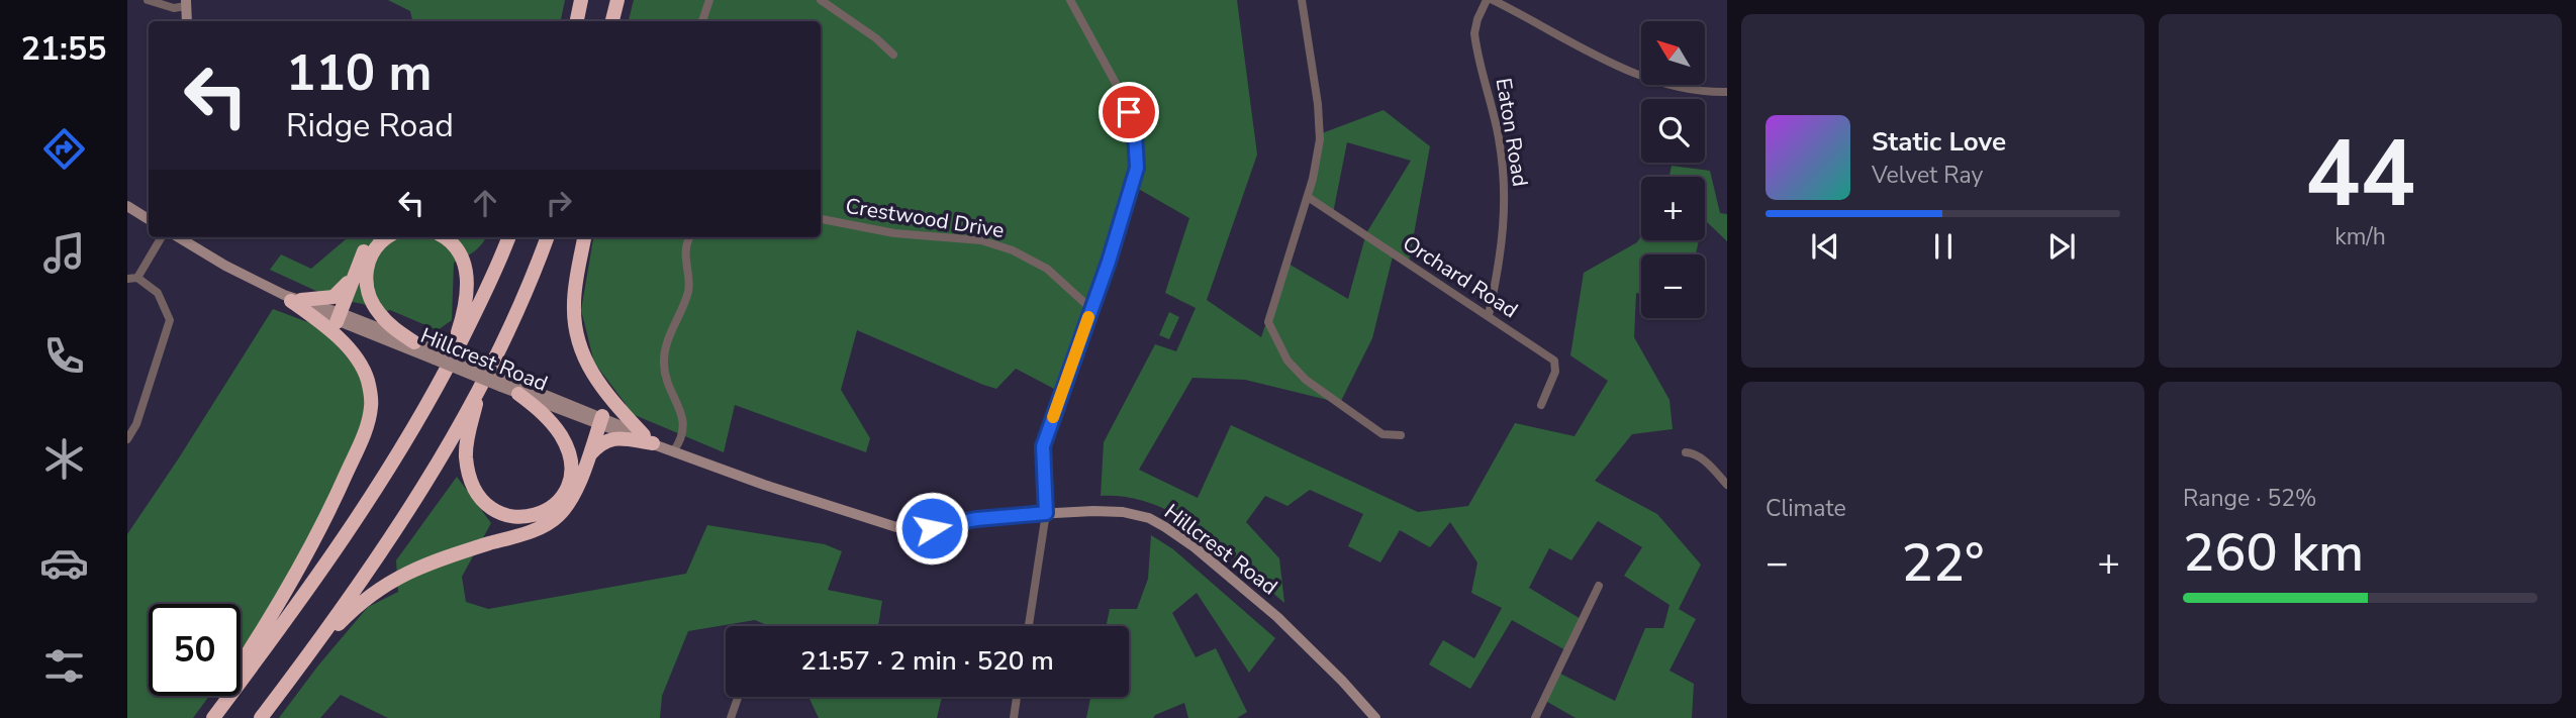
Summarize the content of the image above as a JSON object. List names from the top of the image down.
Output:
{
  "streets": {
    "main road": ["Hillcrest Road"],
    "street": ["Eaton Road", "Crestwood Drive", "Orchard Road"]
  },
  "crossings": [
    ["Eaton Road", "Orchard Road"]
  ],
  "north": "top left",
  "page": {
    "tabs": "21:55",
    "tile": [
      ["44", "km/h"],
      "Climate",
      ["Range · 52%", "260 km"]
    ],
    "map_buttons": ["+", "−"],
    "turn": ["110 m", "Ridge Road"],
    "song": ["Static Love", "Velvet Ray"],
    "heat": ["−", "22°", "+"],
    "limit": "50",
    "trip": "21:57 · 2 min · 520 m"
  }
}
